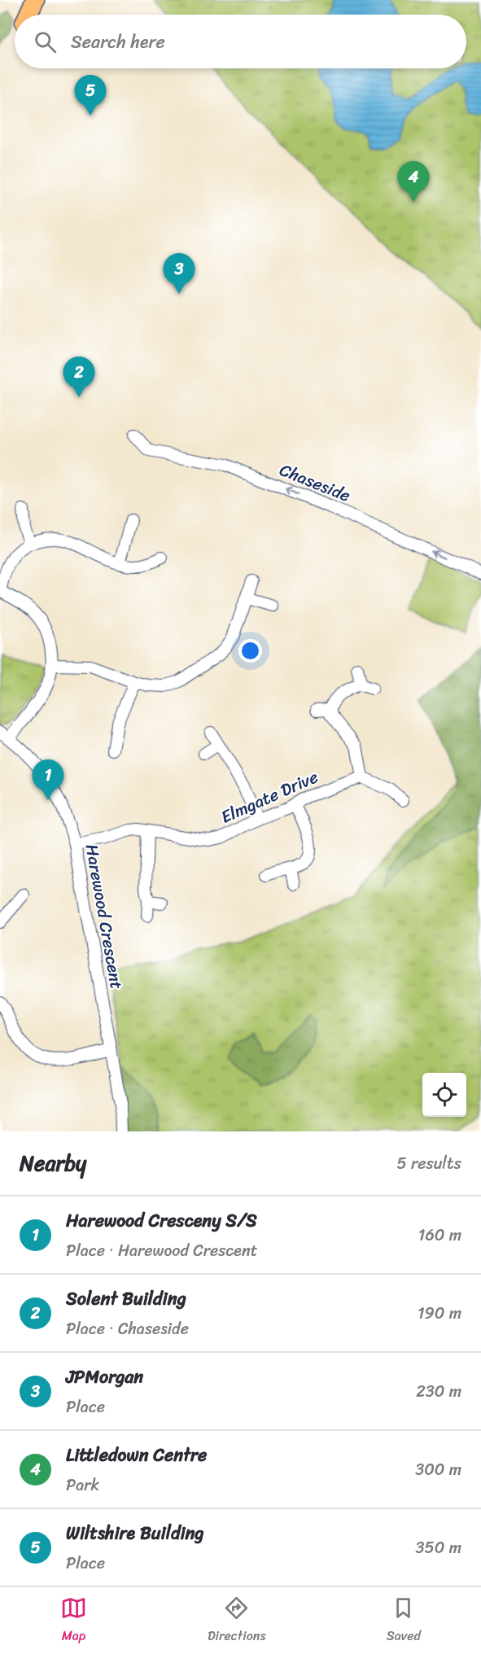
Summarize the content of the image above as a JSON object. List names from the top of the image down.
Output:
{
  "streets": {
    "street": ["Chaseside", "Elmgate Drive", "Harewood Crescent"]
  },
  "crossings": [
    ["Elmgate Drive", "Harewood Crescent"]
  ],
  "one_way": ["Chaseside"],
  "page": {
    "search": "Search here",
    "pins": [
      "5",
      "4",
      "3",
      "2",
      "1"
    ],
    "heading": ["Nearby", "5 results"],
    "list": [
      {
        "mark": "1",
        "name": "Harewood Cresceny S/S",
        "note": "Place · Harewood Crescent",
        "value": "160 m"
      },
      {
        "mark": "2",
        "name": "Solent Building",
        "note": "Place · Chaseside",
        "value": "190 m"
      },
      {
        "mark": "3",
        "name": "JPMorgan",
        "note": "Place",
        "value": "230 m"
      },
      {
        "mark": "4",
        "name": "Littledown Centre",
        "note": "Park",
        "value": "300 m"
      },
      {
        "mark": "5",
        "name": "Wiltshire Building",
        "note": "Place",
        "value": "350 m"
      }
    ],
    "nav": ["Map", "Directions", "Saved"]
  }
}
